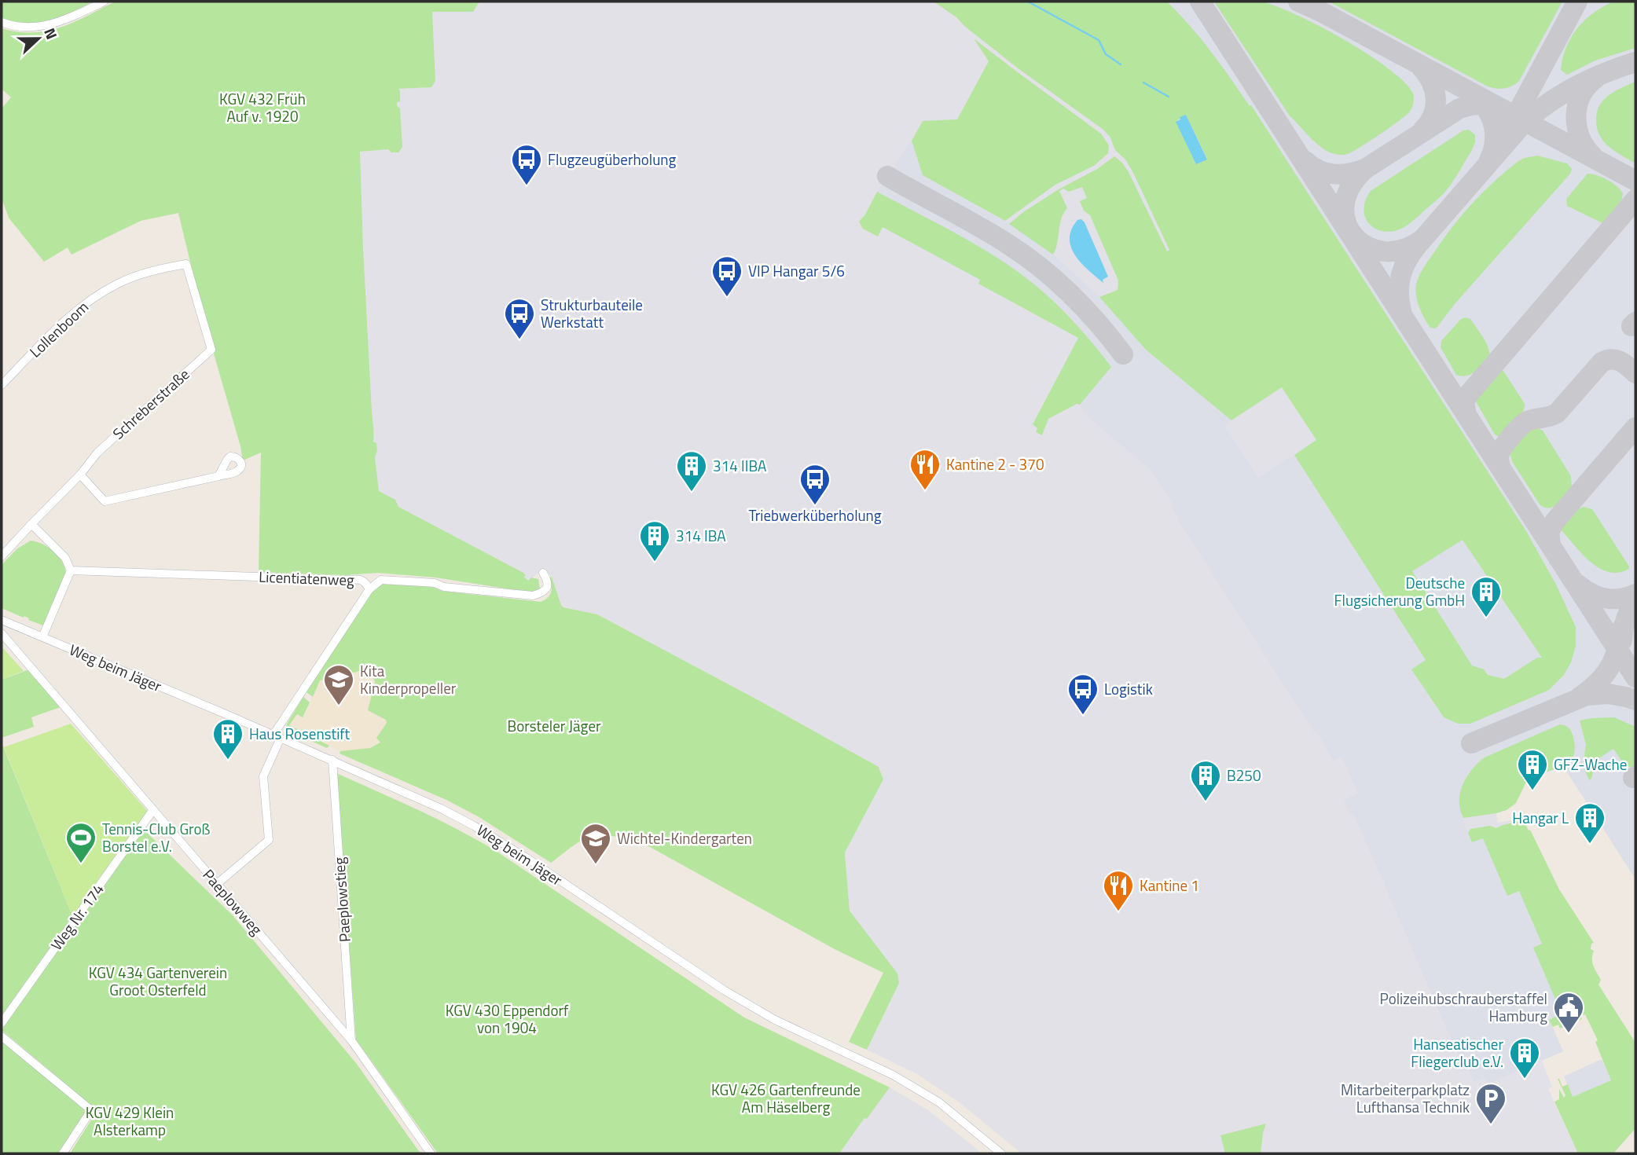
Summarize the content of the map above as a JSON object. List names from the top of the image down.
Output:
{
  "streets": {
    "street": [
      "Lollenboom",
      "Schreberstraße",
      "Licentiatenweg",
      "Weg beim Jäger",
      "Paeplowstieg",
      "Paeplowweg",
      "Weg Nr. 174"
    ]
  },
  "crossings": [
    ["Lollenboom", "Schreberstraße"],
    ["Weg beim Jäger", "Paeplowstieg"],
    ["Paeplowstieg", "Paeplowweg"],
    ["Paeplowweg", "Weg Nr. 174"]
  ],
  "parks": [
    "KGV 432 Früh Auf v. 1920",
    "Borsteler Jäger",
    "KGV 434 Gartenverein Groot Osterfeld",
    "KGV 430 Eppendorf von 1904",
    "KGV 426 Gartenfreunde Am Häselberg",
    "KGV 429 Klein Alsterkamp"
  ],
  "places": {
    "bus stop": [
      "Flugzeugüberholung",
      "VIP Hangar 5/6",
      "Strukturbauteile Werkstatt",
      "Triebwerküberholung",
      "Logistik"
    ],
    "restaurant": ["Kantine 2 - 370", "Kantine 1"],
    "building": [
      "314 IIBA",
      "314 IBA",
      "Deutsche Flugsicherung GmbH",
      "Haus Rosenstift",
      "GFZ-Wache",
      "B250",
      "Hangar L",
      "Hanseatischer Fliegerclub e.V."
    ],
    "school or university": ["Kita Kinderpropeller", "Wichtel-Kindergarten"],
    "sports": ["Tennis-Club Groß Borstel e.V."],
    "public building": ["Polizeihubschrauberstaffel Hamburg"],
    "parking": ["Mitarbeiterparkplatz Lufthansa Technik"]
  },
  "north": "right"
}
